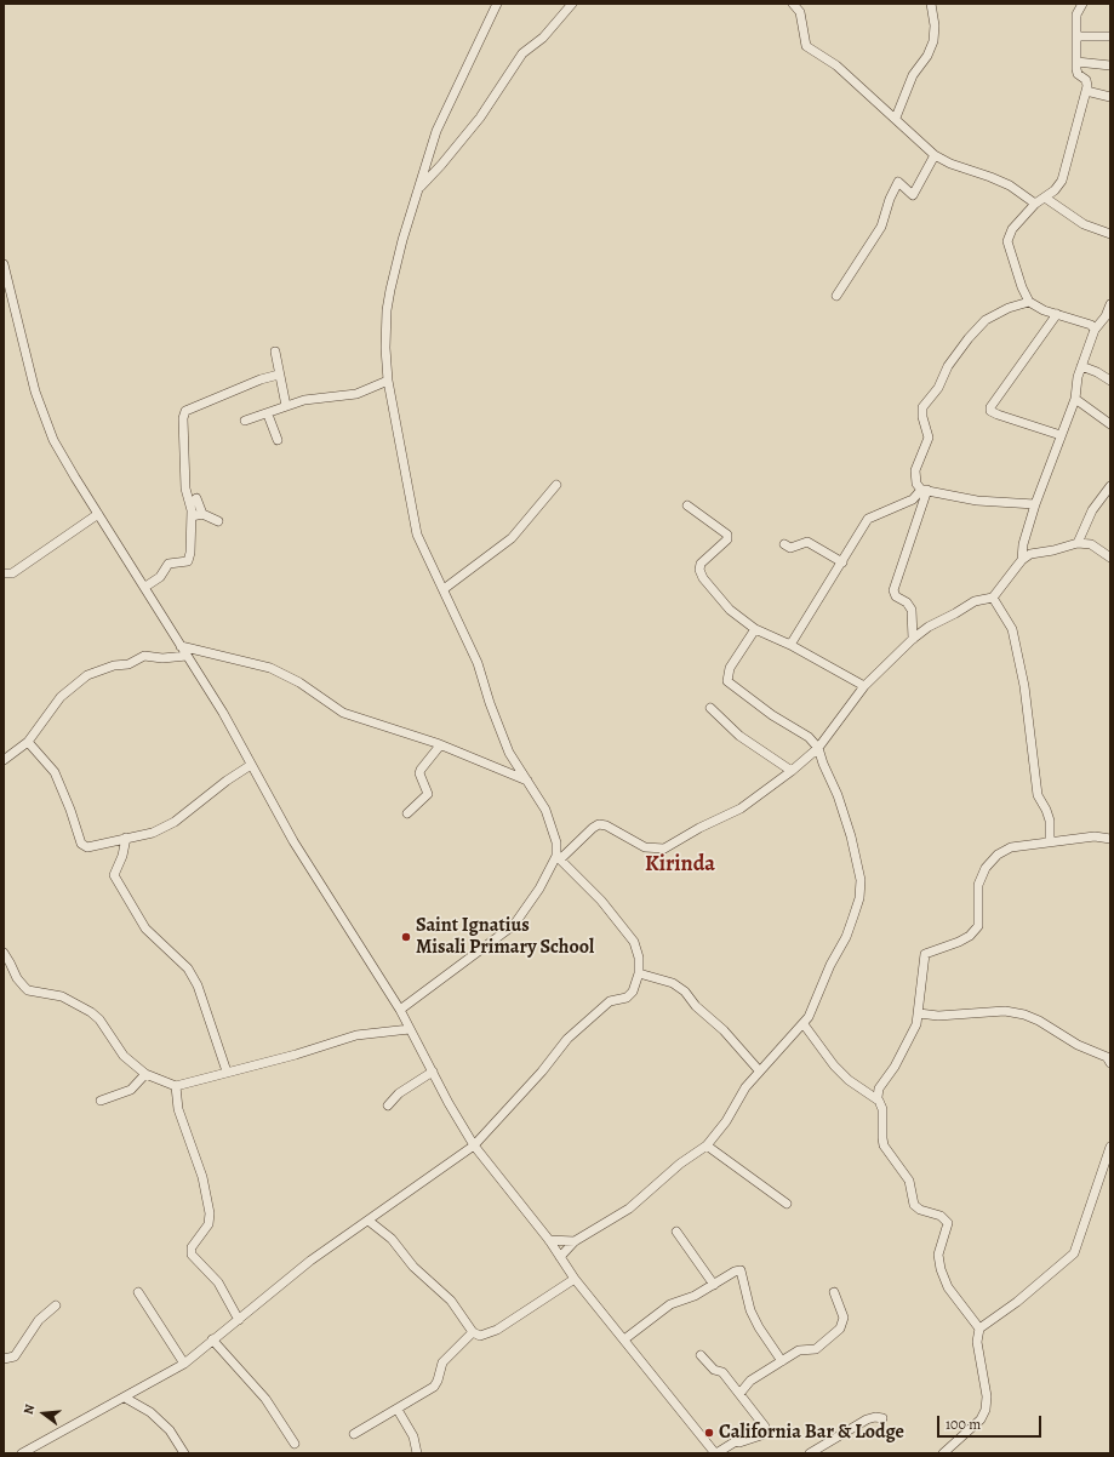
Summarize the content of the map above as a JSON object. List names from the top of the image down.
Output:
{
  "districts": ["Kirinda"],
  "places": ["Saint Ignatius Misali Primary School", "California Bar & Lodge"],
  "scale_bar": "100 m",
  "north": "left"
}
